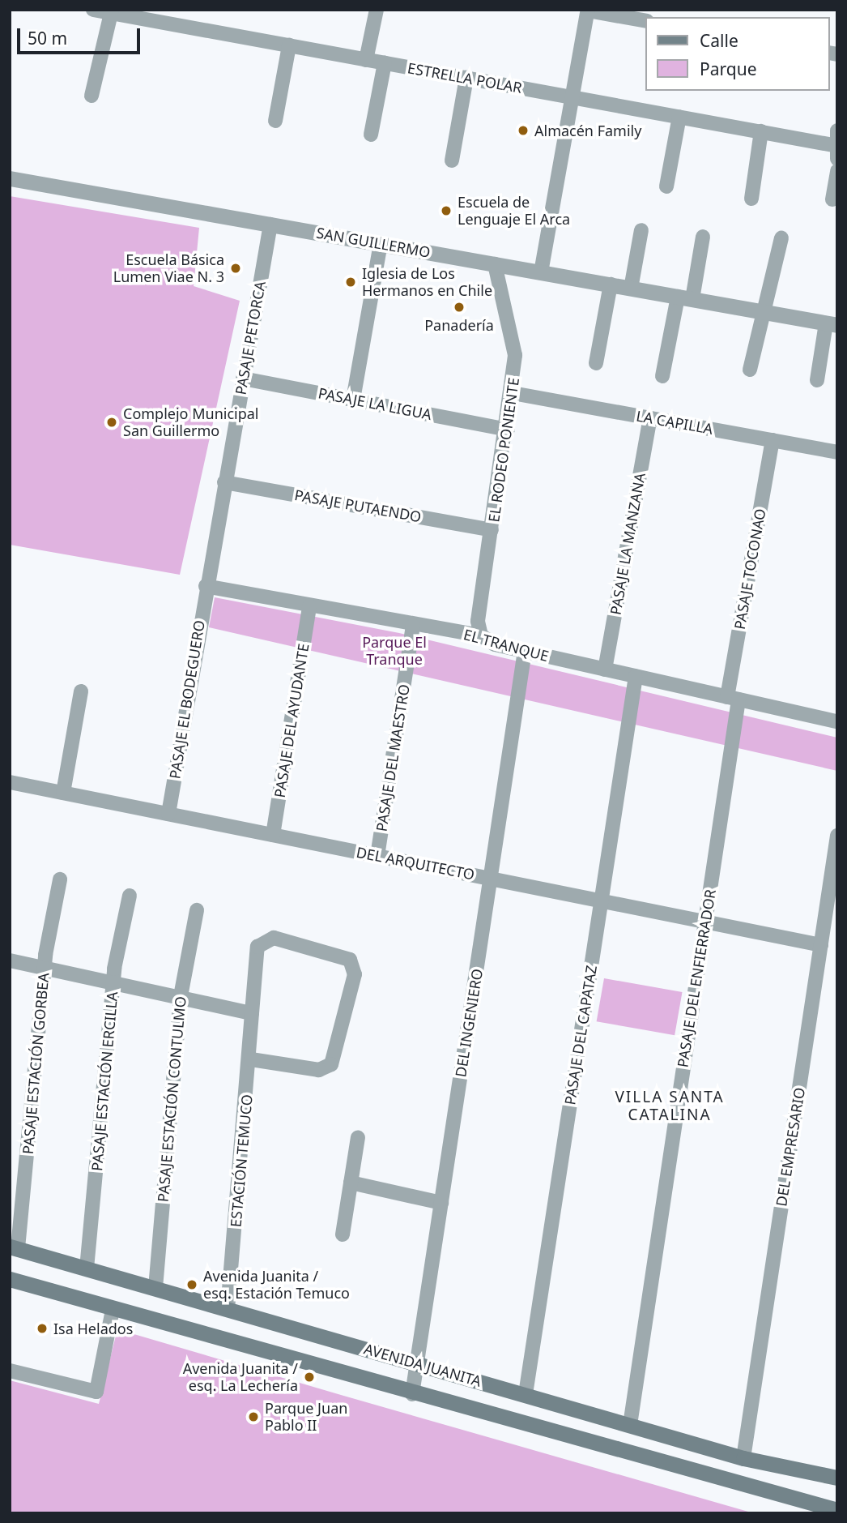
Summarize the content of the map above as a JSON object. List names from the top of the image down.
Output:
{
  "streets": {
    "main road": ["AVENIDA JUANITA"],
    "street": [
      "ESTRELLA POLAR",
      "SAN GUILLERMO",
      "PASAJE PETORCA",
      "PASAJE LA LIGUA",
      "LA CAPILLA",
      "EL RODEO PONIENTE",
      "PASAJE PUTAENDO",
      "PASAJE LA MANZANA",
      "PASAJE TOCONAO",
      "EL TRANQUE",
      "PASAJE EL BODEGUERO",
      "PASAJE DEL AYUDANTE",
      "PASAJE DEL MAESTRO",
      "DEL ARQUITECTO",
      "PASAJE DEL ENFIERRADOR",
      "DEL INGENIERO",
      "PASAJE DEL CAPATAZ",
      "PASAJE ESTACIÓN GORBEA",
      "PASAJE ESTACIÓN ERCILLA",
      "PASAJE ESTACIÓN CONTULMO",
      "DEL EMPRESARIO",
      "ESTACIÓN TEMUCO"
    ]
  },
  "crossings": [
    ["SAN GUILLERMO", "PASAJE PETORCA"],
    ["SAN GUILLERMO", "EL RODEO PONIENTE"],
    ["PASAJE PETORCA", "PASAJE LA LIGUA"],
    ["PASAJE PETORCA", "PASAJE PUTAENDO"],
    ["PASAJE PETORCA", "EL TRANQUE"],
    ["PASAJE PETORCA", "PASAJE EL BODEGUERO"],
    ["PASAJE LA LIGUA", "EL RODEO PONIENTE"],
    ["LA CAPILLA", "EL RODEO PONIENTE"],
    ["LA CAPILLA", "PASAJE LA MANZANA"],
    ["LA CAPILLA", "PASAJE TOCONAO"],
    ["EL RODEO PONIENTE", "PASAJE PUTAENDO"],
    ["EL RODEO PONIENTE", "EL TRANQUE"],
    ["PASAJE LA MANZANA", "EL TRANQUE"],
    ["PASAJE TOCONAO", "EL TRANQUE"],
    ["PASAJE TOCONAO", "PASAJE DEL ENFIERRADOR"],
    ["EL TRANQUE", "PASAJE EL BODEGUERO"],
    ["EL TRANQUE", "PASAJE DEL AYUDANTE"],
    ["EL TRANQUE", "PASAJE DEL MAESTRO"],
    ["EL TRANQUE", "PASAJE DEL ENFIERRADOR"],
    ["EL TRANQUE", "DEL INGENIERO"],
    ["EL TRANQUE", "PASAJE DEL CAPATAZ"],
    ["PASAJE EL BODEGUERO", "DEL ARQUITECTO"],
    ["PASAJE DEL AYUDANTE", "DEL ARQUITECTO"],
    ["PASAJE DEL MAESTRO", "DEL ARQUITECTO"],
    ["DEL ARQUITECTO", "PASAJE DEL ENFIERRADOR"],
    ["DEL ARQUITECTO", "DEL INGENIERO"],
    ["DEL ARQUITECTO", "PASAJE DEL CAPATAZ"],
    ["DEL ARQUITECTO", "DEL EMPRESARIO"],
    ["PASAJE DEL ENFIERRADOR", "AVENIDA JUANITA"],
    ["DEL INGENIERO", "AVENIDA JUANITA"],
    ["PASAJE DEL CAPATAZ", "AVENIDA JUANITA"],
    ["PASAJE ESTACIÓN GORBEA", "AVENIDA JUANITA"],
    ["PASAJE ESTACIÓN ERCILLA", "AVENIDA JUANITA"],
    ["PASAJE ESTACIÓN CONTULMO", "AVENIDA JUANITA"],
    ["DEL EMPRESARIO", "AVENIDA JUANITA"],
    ["ESTACIÓN TEMUCO", "AVENIDA JUANITA"]
  ],
  "districts": ["VILLA SANTA CATALINA"],
  "parks": ["Parque El Tranque"],
  "places": [
    "Almacén Family",
    "Escuela de Lenguaje El Arca",
    "Escuela Básica Lumen Viae N. 3",
    "Iglesia de Los Hermanos en Chile",
    "Panadería",
    "Complejo Municipal San Guillermo",
    "Avenida Juanita / esq. Estación Temuco",
    "Isa Helados",
    "Avenida Juanita / esq. La Lechería",
    "Parque Juan Pablo II"
  ],
  "legend": ["Calle", "Parque"],
  "scale_bar": "50 m"
}
